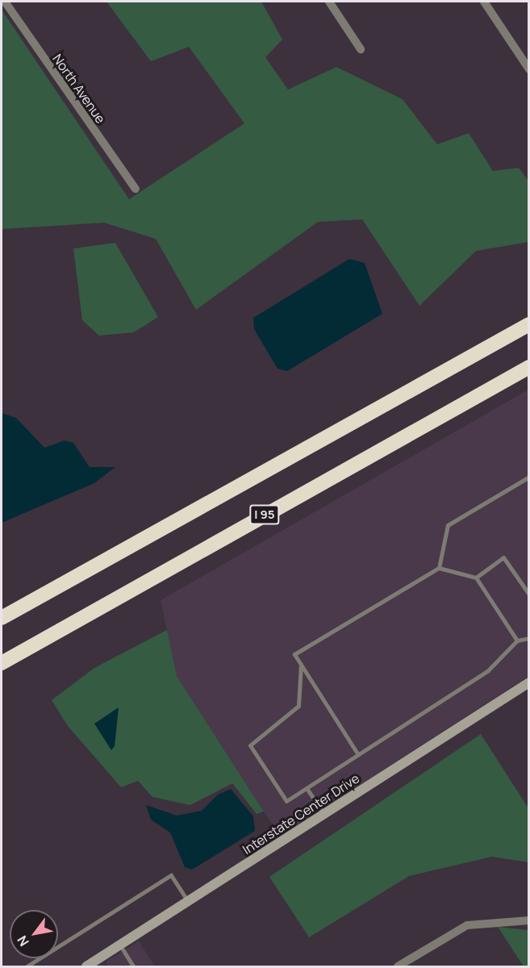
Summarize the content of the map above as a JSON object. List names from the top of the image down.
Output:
{
  "streets": {
    "highway": ["I 95"],
    "street": ["North Avenue", "Interstate Center Drive"]
  },
  "north": "bottom left"
}
